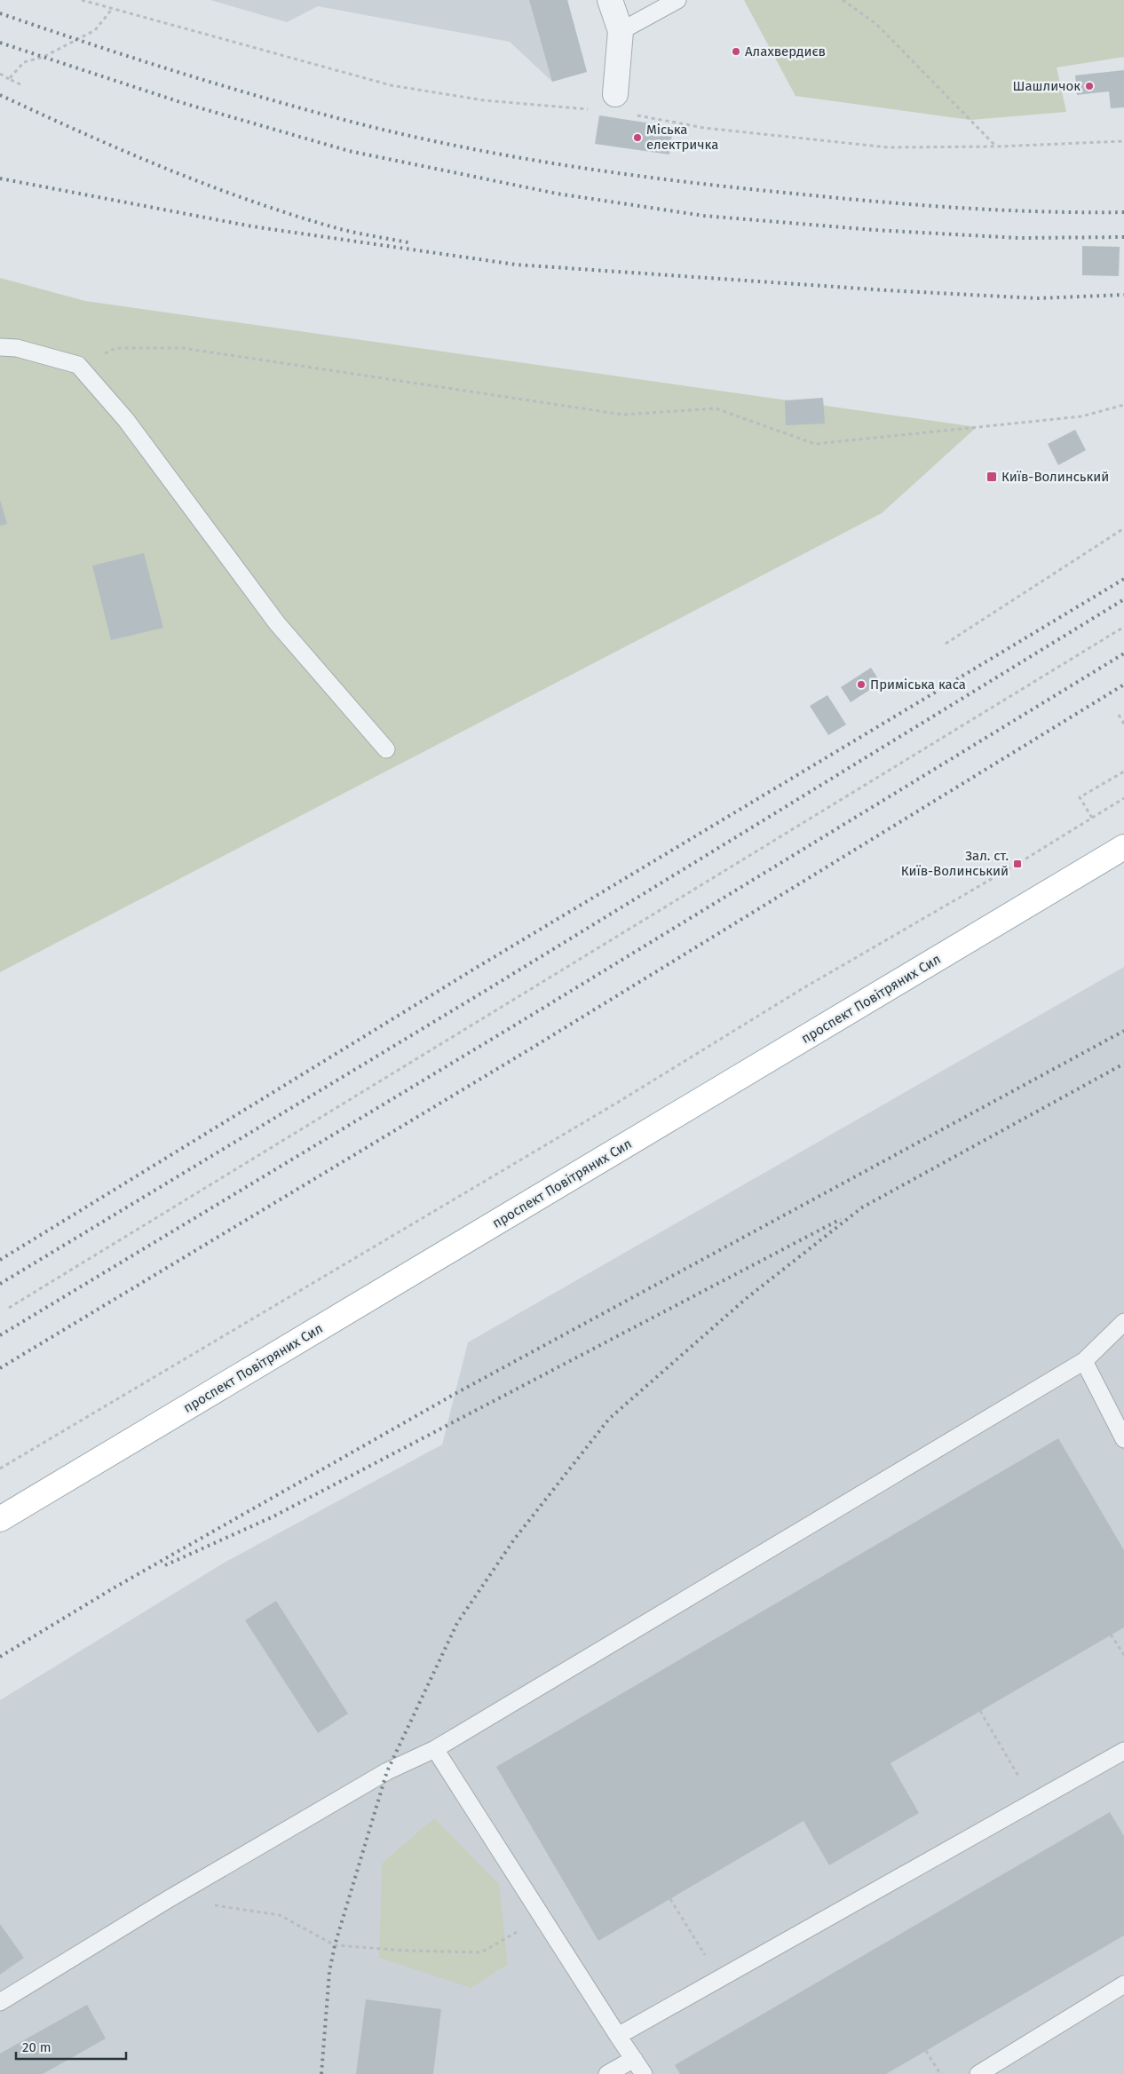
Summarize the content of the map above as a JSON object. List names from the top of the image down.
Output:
{
  "streets": {
    "main road": ["проспект Повітряних Сил"]
  },
  "places": {
    "other": [
      "Алахвердиєв",
      "Шашличок",
      "Міська електричка",
      "Приміська каса"
    ],
    "transit": ["Київ-Волинський", "Зал. ст. Київ-Волинський"]
  },
  "scale_bar": "20 m"
}
